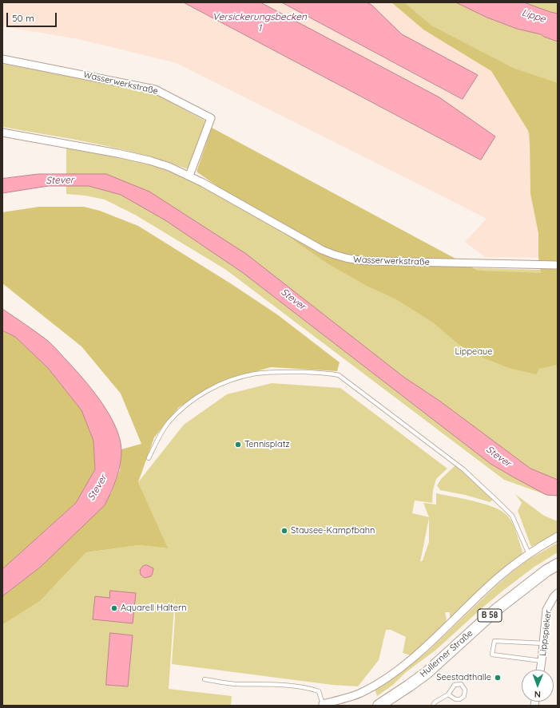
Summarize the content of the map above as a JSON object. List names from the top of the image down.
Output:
{
  "streets": {
    "main road": ["B 58", "Hullerner Straße"],
    "street": ["Wasserwerkstraße", "Lippspieker"]
  },
  "water": ["Lippe", "Versickerungsbecken 1", "Stever"],
  "parks": ["Lippeaue"],
  "places": [
    "Tennisplatz",
    "Stausee-Kampfbahn",
    "Aquarell Haltern",
    "Seestadthalle"
  ],
  "scale_bar": "50 m",
  "north": "bottom"
}
